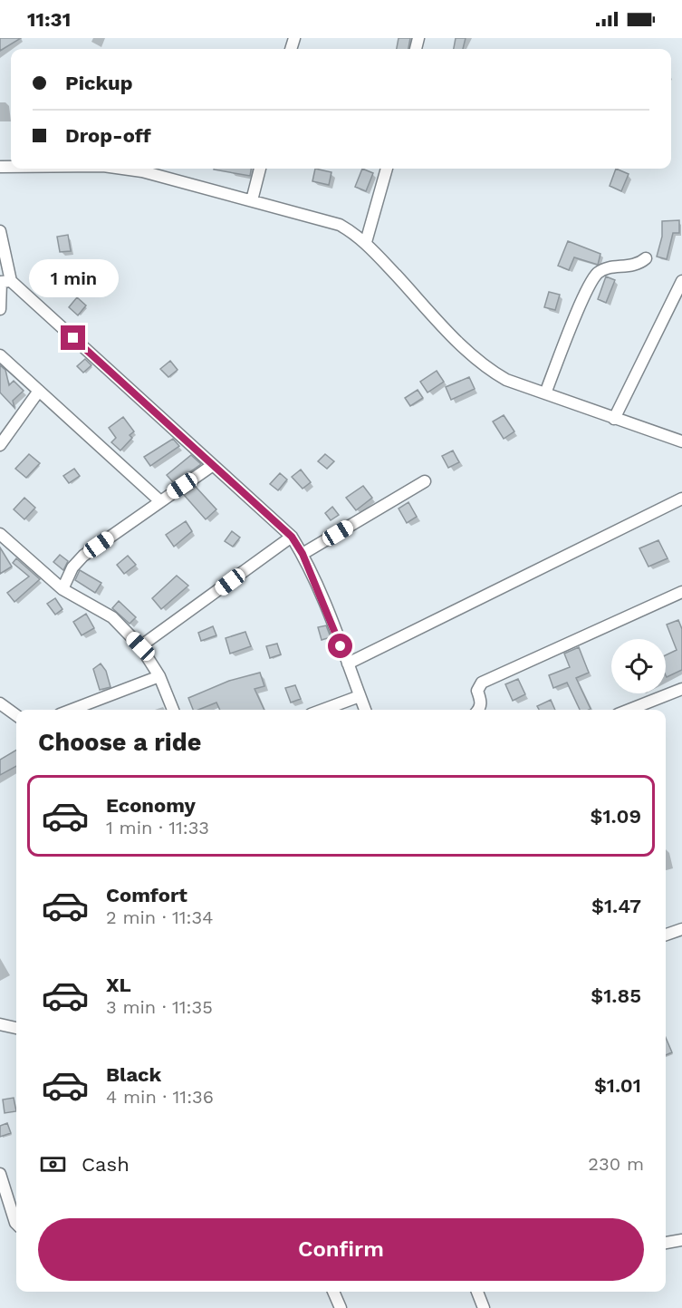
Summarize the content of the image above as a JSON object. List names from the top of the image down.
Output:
{
  "page": {
    "status": "11:31",
    "banner": ["Pickup", "Drop-off"],
    "bubble": "1 min",
    "heading": "Choose a ride",
    "list": [
      {
        "name": "Economy",
        "note": "1 min · 11:33",
        "value": "$1.09"
      },
      {
        "name": "Comfort",
        "note": "2 min · 11:34",
        "value": "$1.47"
      },
      {
        "name": "XL",
        "note": "3 min · 11:35",
        "value": "$1.85"
      },
      {
        "name": "Black",
        "note": "4 min · 11:36",
        "value": "$1.01"
      }
    ],
    "pay": ["Cash", "230 m"],
    "buttons": "Confirm"
  }
}
